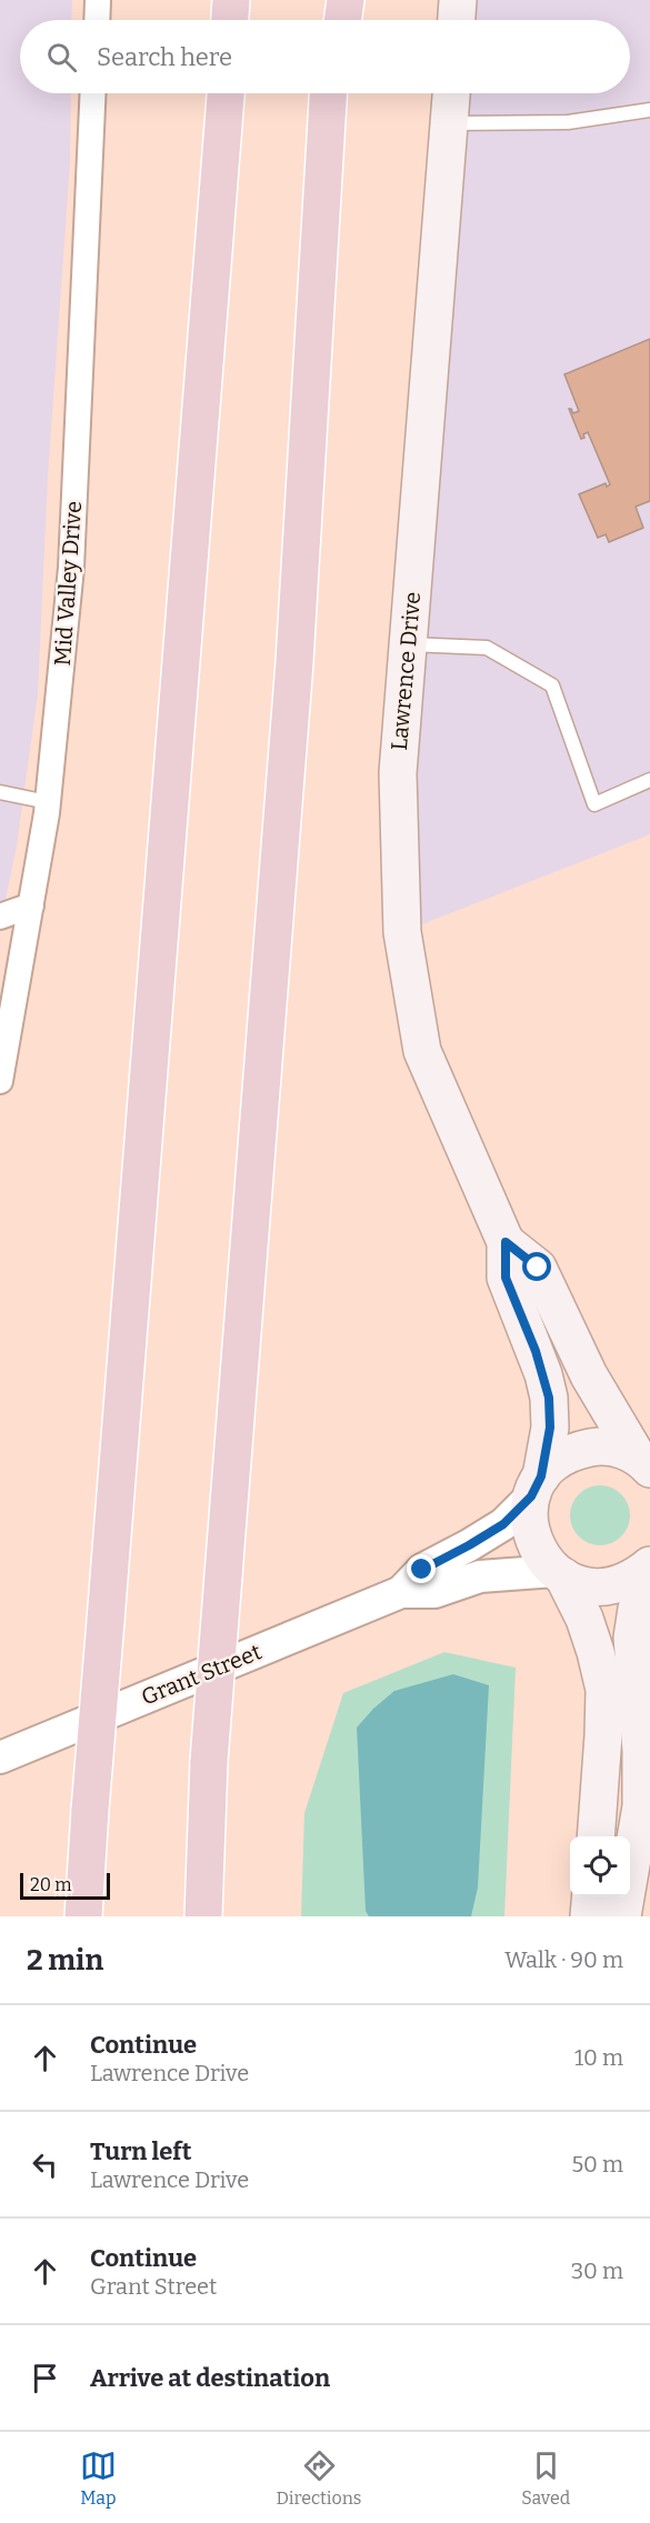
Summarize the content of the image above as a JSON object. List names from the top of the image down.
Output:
{
  "streets": {
    "main road": ["Lawrence Drive"],
    "street": ["Mid Valley Drive", "Grant Street"]
  },
  "crossings": [
    ["Lawrence Drive", "Grant Street"]
  ],
  "scale_bar": "20 m",
  "page": {
    "search": "Search here",
    "scale": "20 m",
    "heading": ["2 min", "Walk · 90 m"],
    "list": [
      ["Continue", "Lawrence Drive", "10 m"],
      ["Turn left", "Lawrence Drive", "50 m"],
      ["Continue", "Grant Street", "30 m"],
      "Arrive at destination"
    ],
    "nav": ["Map", "Directions", "Saved"]
  }
}
